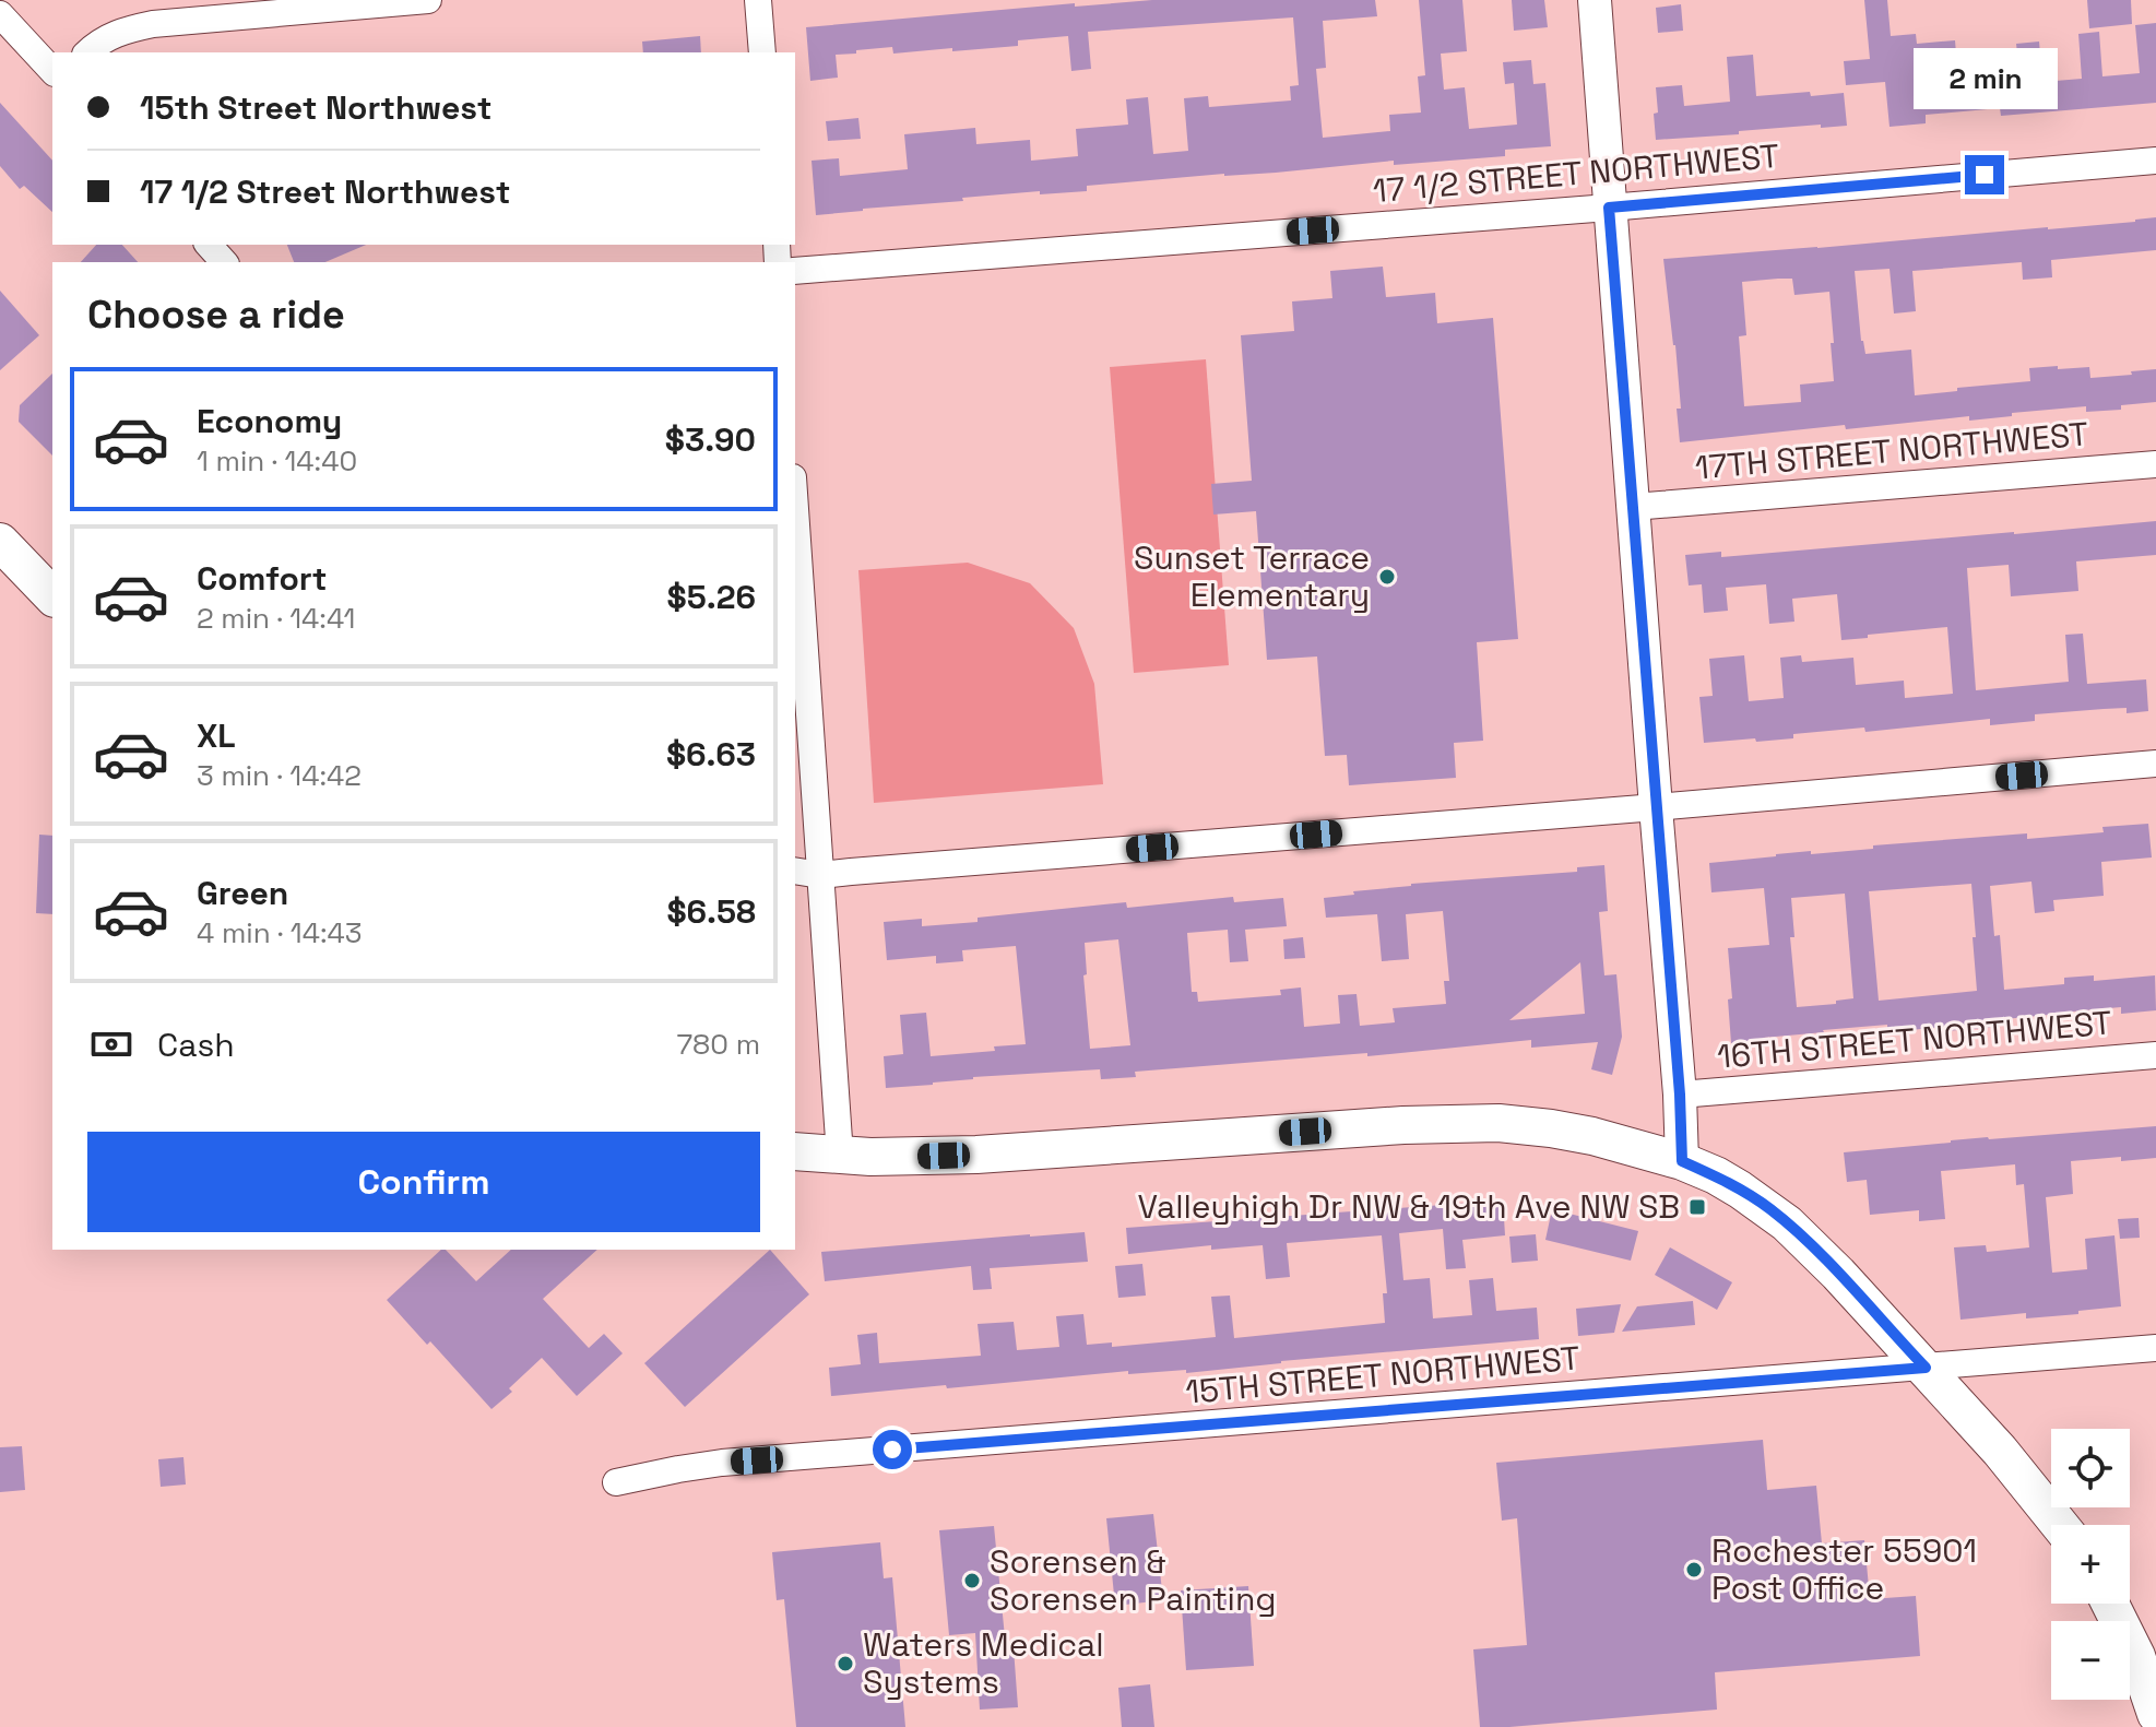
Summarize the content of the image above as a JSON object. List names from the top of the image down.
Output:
{
  "streets": {
    "street": [
      "17 1/2 STREET NORTHWEST",
      "17TH STREET NORTHWEST",
      "16TH STREET NORTHWEST",
      "15TH STREET NORTHWEST"
    ]
  },
  "places": {
    "other": [
      "Sunset Terrace Elementary",
      "Rochester 55901 Post Office",
      "Sorensen & Sorensen Painting",
      "Waters Medical Systems"
    ],
    "transit": ["Valleyhigh Dr NW & 19th Ave NW SB"]
  },
  "page": {
    "bubble": "2 min",
    "banner": ["15th Street Northwest", "17 1/2 Street Northwest"],
    "heading": "Choose a ride",
    "list": [
      {
        "name": "Economy",
        "note": "1 min · 14:40",
        "value": "$3.90"
      },
      {
        "name": "Comfort",
        "note": "2 min · 14:41",
        "value": "$5.26"
      },
      {
        "name": "XL",
        "note": "3 min · 14:42",
        "value": "$6.63"
      },
      {
        "name": "Green",
        "note": "4 min · 14:43",
        "value": "$6.58"
      }
    ],
    "pay": ["Cash", "780 m"],
    "buttons": "Confirm",
    "map_buttons": ["+", "−"]
  }
}
